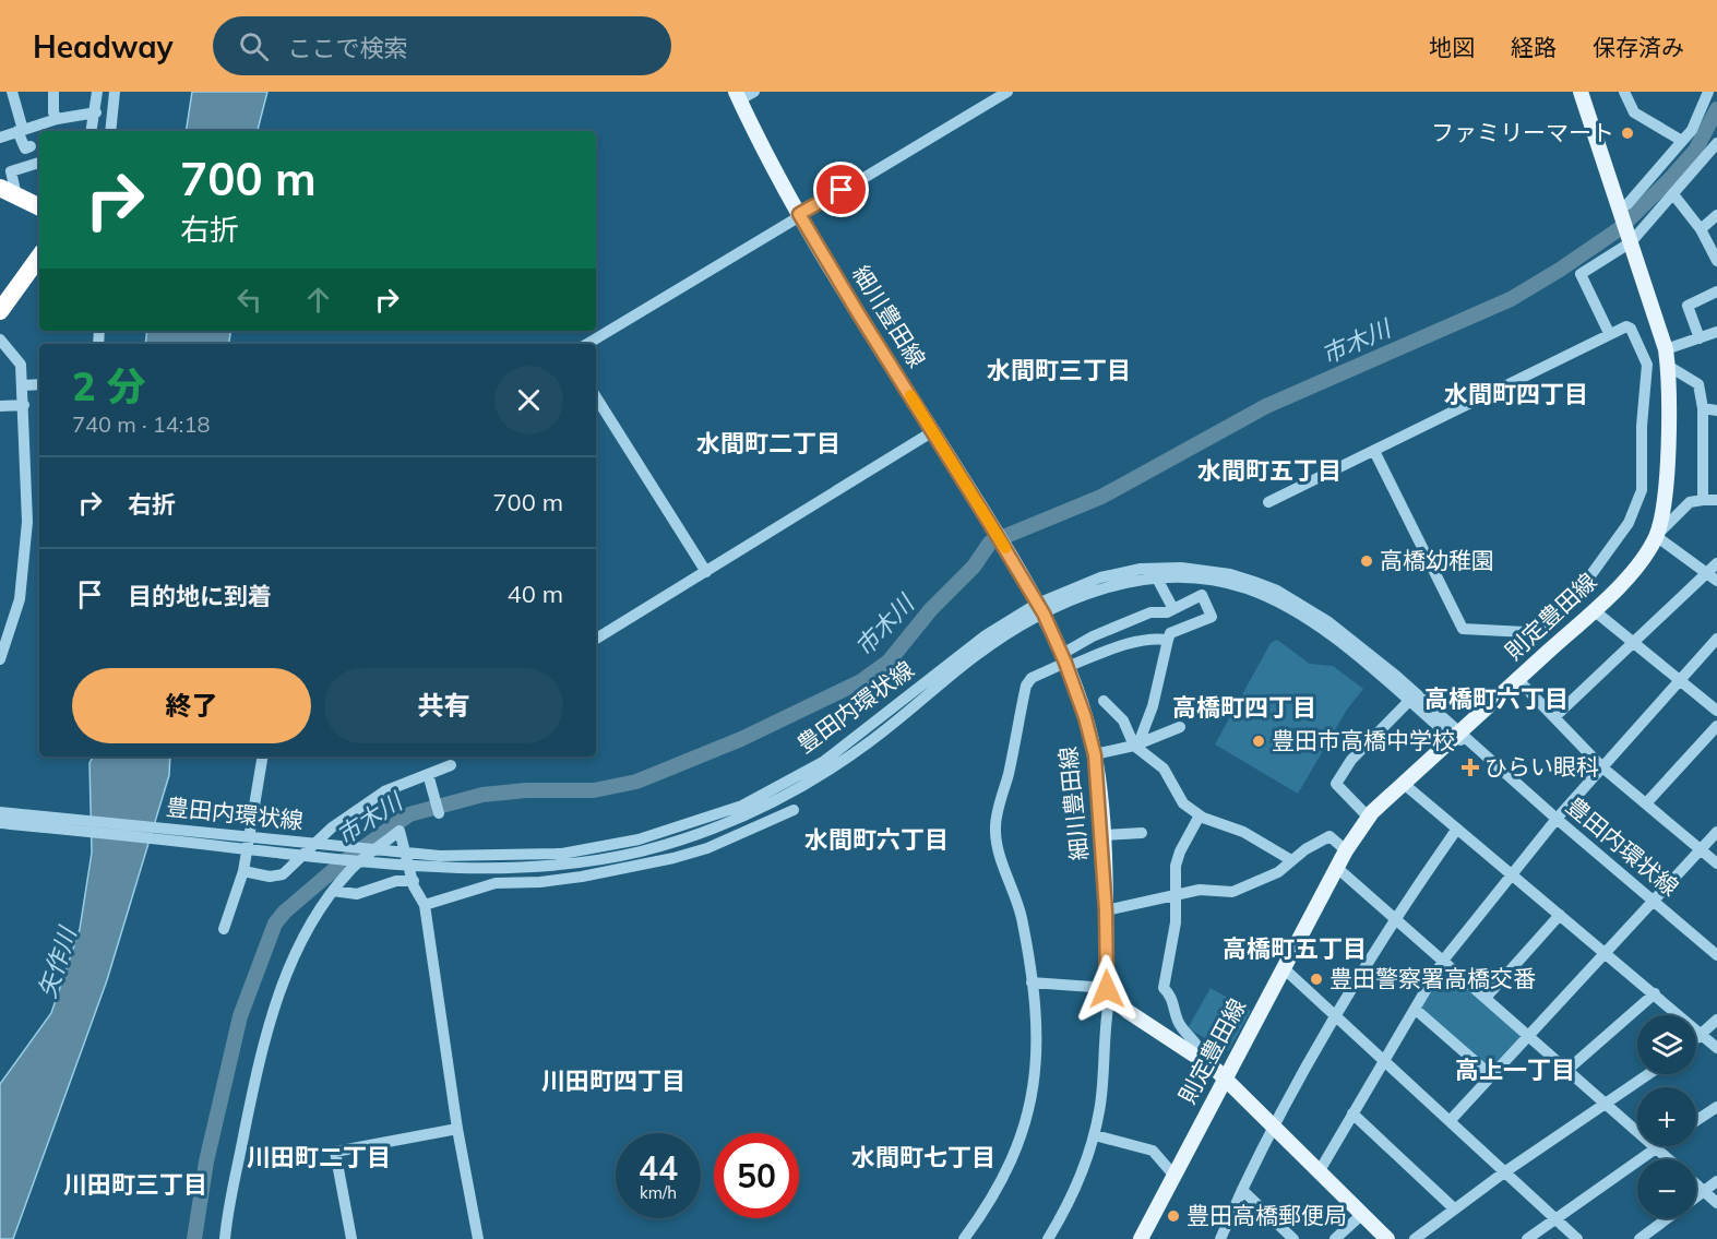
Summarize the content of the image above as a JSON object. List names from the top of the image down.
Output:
{
  "streets": {
    "main road": ["細川豊田線", "則定豊田線"],
    "street": ["豊田内環状線"]
  },
  "crossings": [
    ["細川豊田線", "豊田内環状線"],
    ["則定豊田線", "豊田内環状線"]
  ],
  "districts": [
    "水間町三丁目",
    "水間町四丁目",
    "水間町二丁目",
    "水間町五丁目",
    "高橋町六丁目",
    "高橋町四丁目",
    "水間町六丁目",
    "高橋町五丁目",
    "高上一丁目",
    "川田町四丁目",
    "川田町二丁目",
    "水間町七丁目",
    "川田町三丁目"
  ],
  "water": ["市木川", "矢作川"],
  "places": {
    "other": [
      "ファミリーマート",
      "高橋幼稚園",
      "豊田市高橋中学校",
      "豊田警察署高橋交番",
      "豊田高橋郵便局"
    ],
    "health": ["ひらい眼科"]
  },
  "page": {
    "header": "Headway",
    "search": "ここで検索",
    "nav": ["地図", "経路", "保存済み"],
    "turn": ["700 m", "右折"],
    "heading": ["2 分", "740 m · 14:18"],
    "list": [
      {
        "name": "右折",
        "value": "700 m"
      },
      {
        "name": "目的地に到着",
        "value": "40 m"
      }
    ],
    "buttons": ["終了", "共有"],
    "map_buttons": ["+", "−"],
    "speed": "44 km/h",
    "limit": "50"
  }
}
